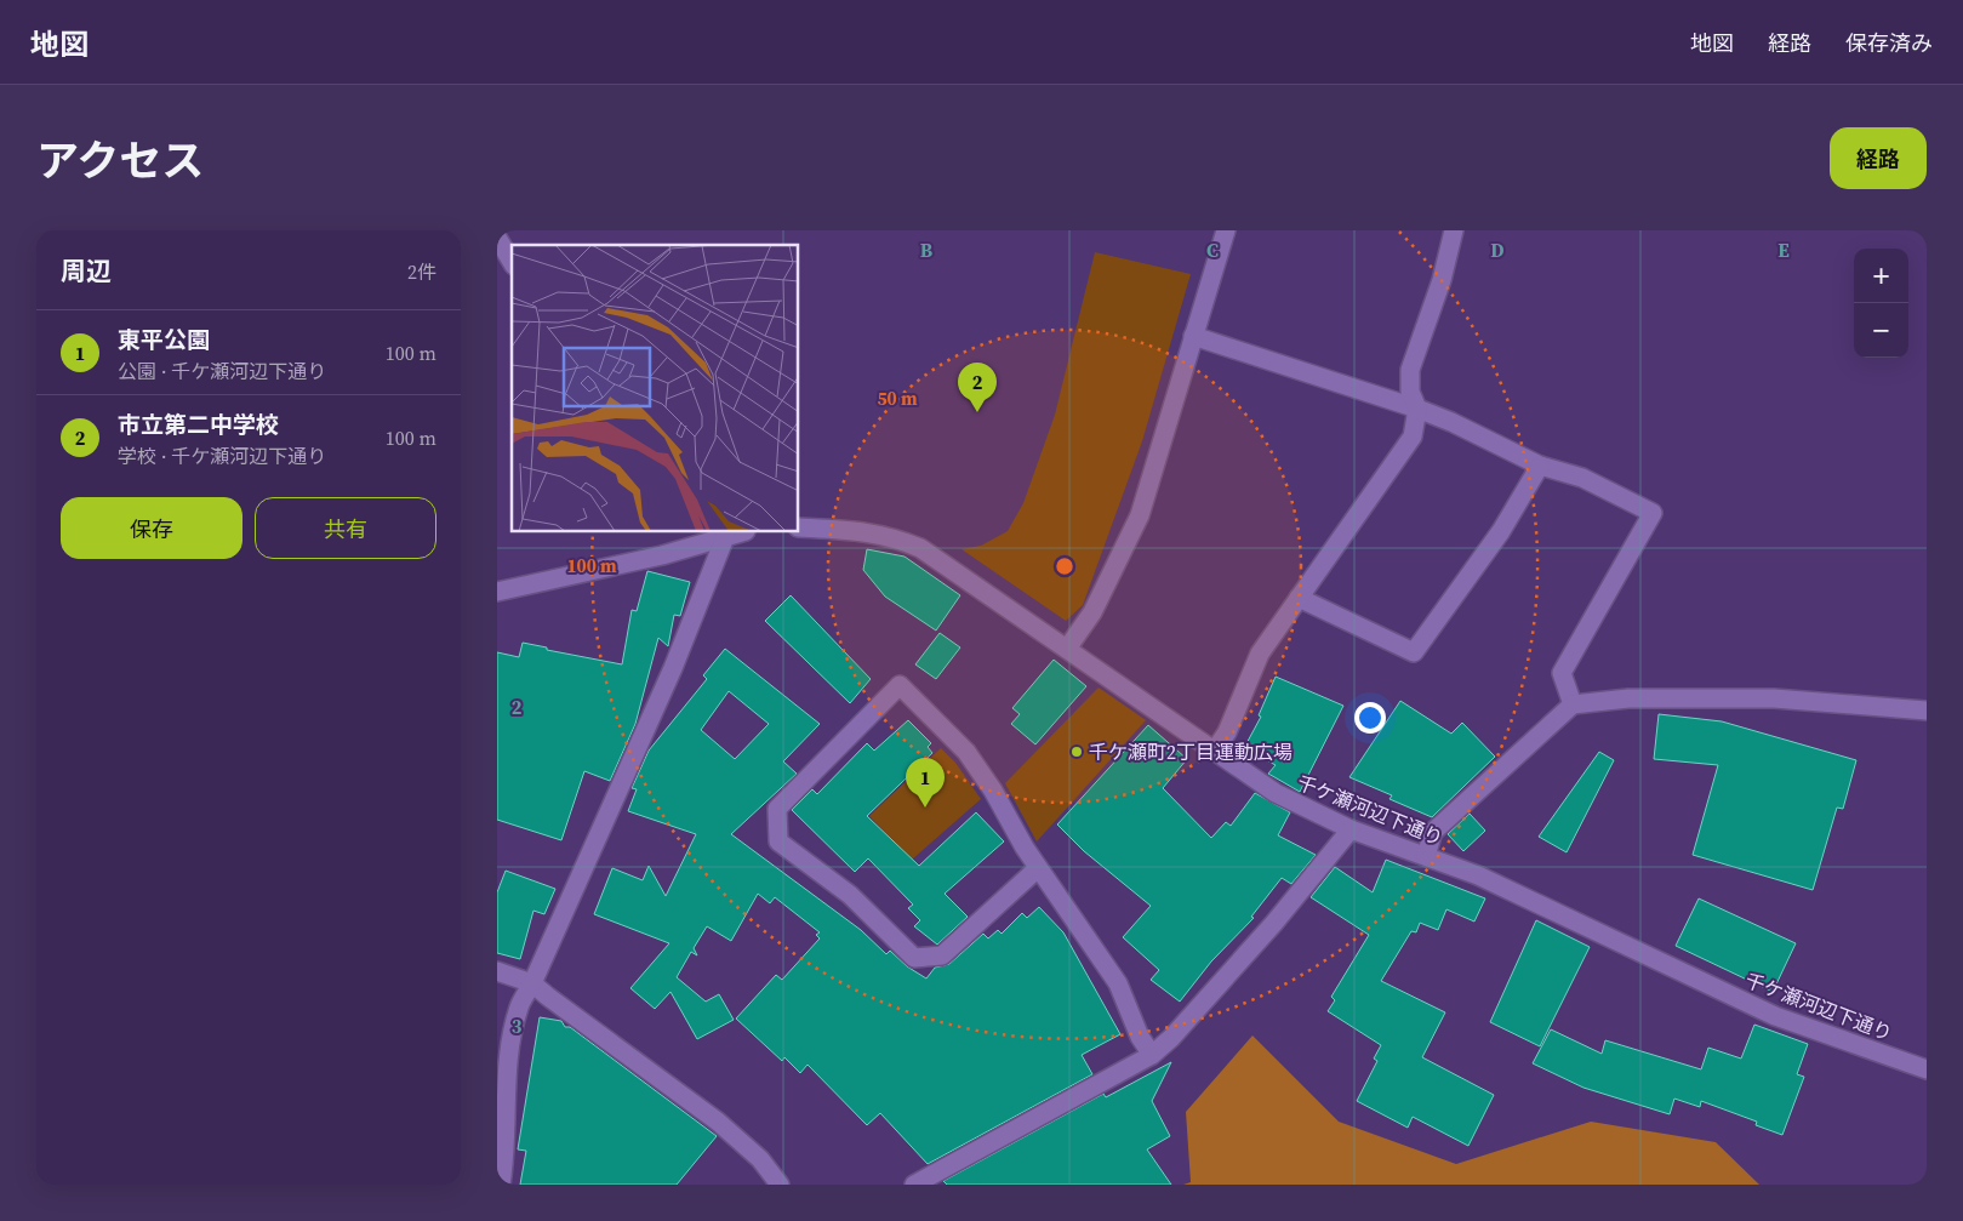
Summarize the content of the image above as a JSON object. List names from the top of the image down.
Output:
{
  "streets": {
    "street": ["千ケ瀬河辺下通り"]
  },
  "places": ["千ケ瀬町2丁目運動広場"],
  "page": {
    "header": "地図",
    "nav": ["地図", "経路", "保存済み"],
    "title": "アクセス",
    "buttons": [
      "経路",
      ["保存", "共有"]
    ],
    "heading": ["周辺", "2件"],
    "map_buttons": ["+", "−"],
    "list": [
      {
        "mark": "1",
        "name": "東平公園",
        "note": "公園 · 千ケ瀬河辺下通り",
        "value": "100 m"
      },
      {
        "mark": "2",
        "name": "市立第二中学校",
        "note": "学校 · 千ケ瀬河辺下通り",
        "value": "100 m"
      }
    ],
    "pins": ["2", "1"]
  },
  "grid": {
    "columns": [
      "B",
      "C",
      "D",
      "E"
    ],
    "rows": ["2", "3"]
  },
  "rings": ["50 m", "100 m"]
}
